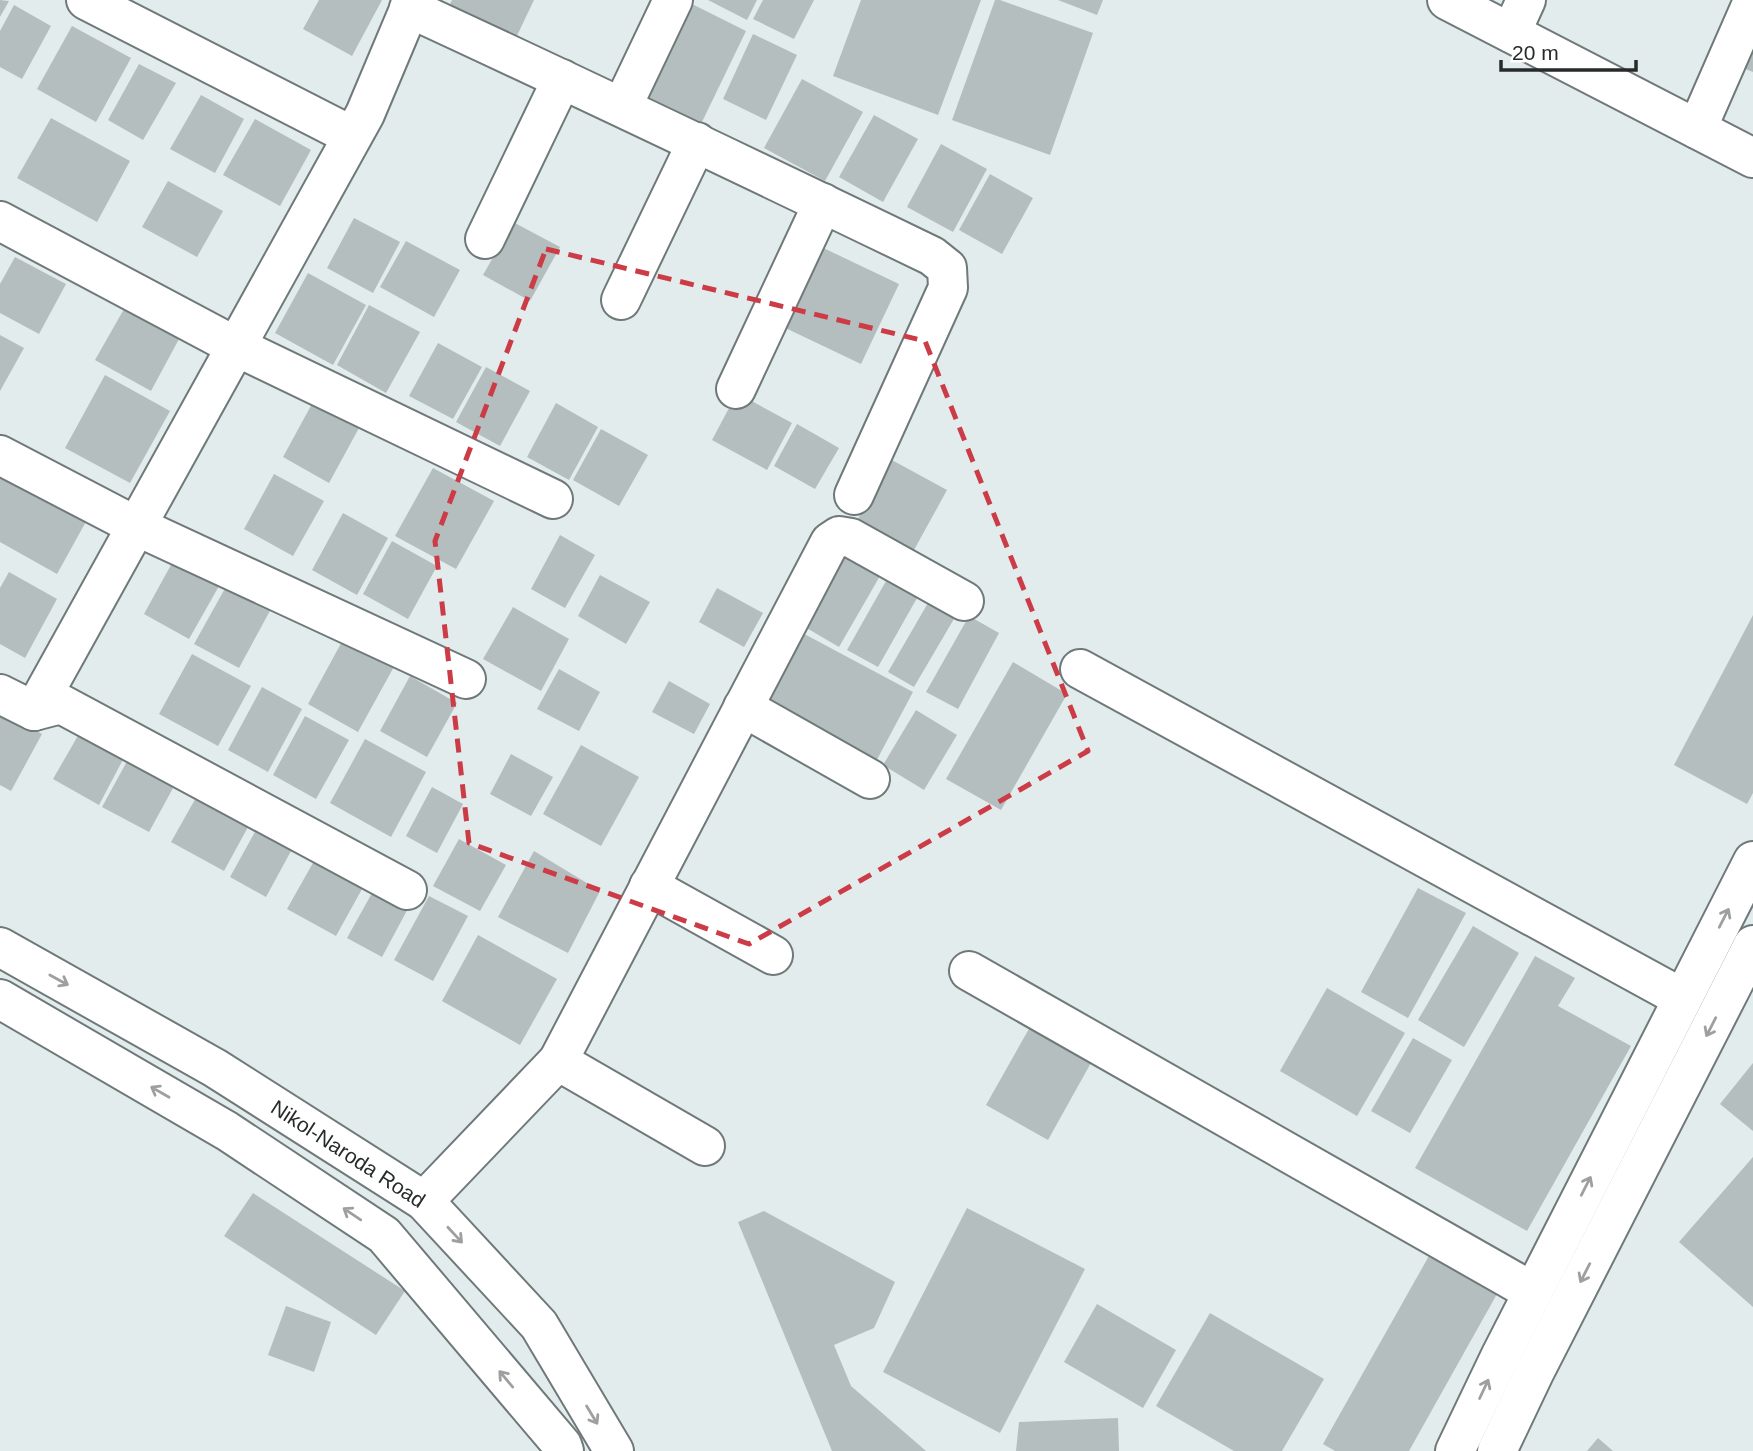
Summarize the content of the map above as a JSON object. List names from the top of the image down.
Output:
{
  "streets": {
    "street": ["Nikol-Naroda Road"]
  },
  "scale_bar": "20 m"
}
